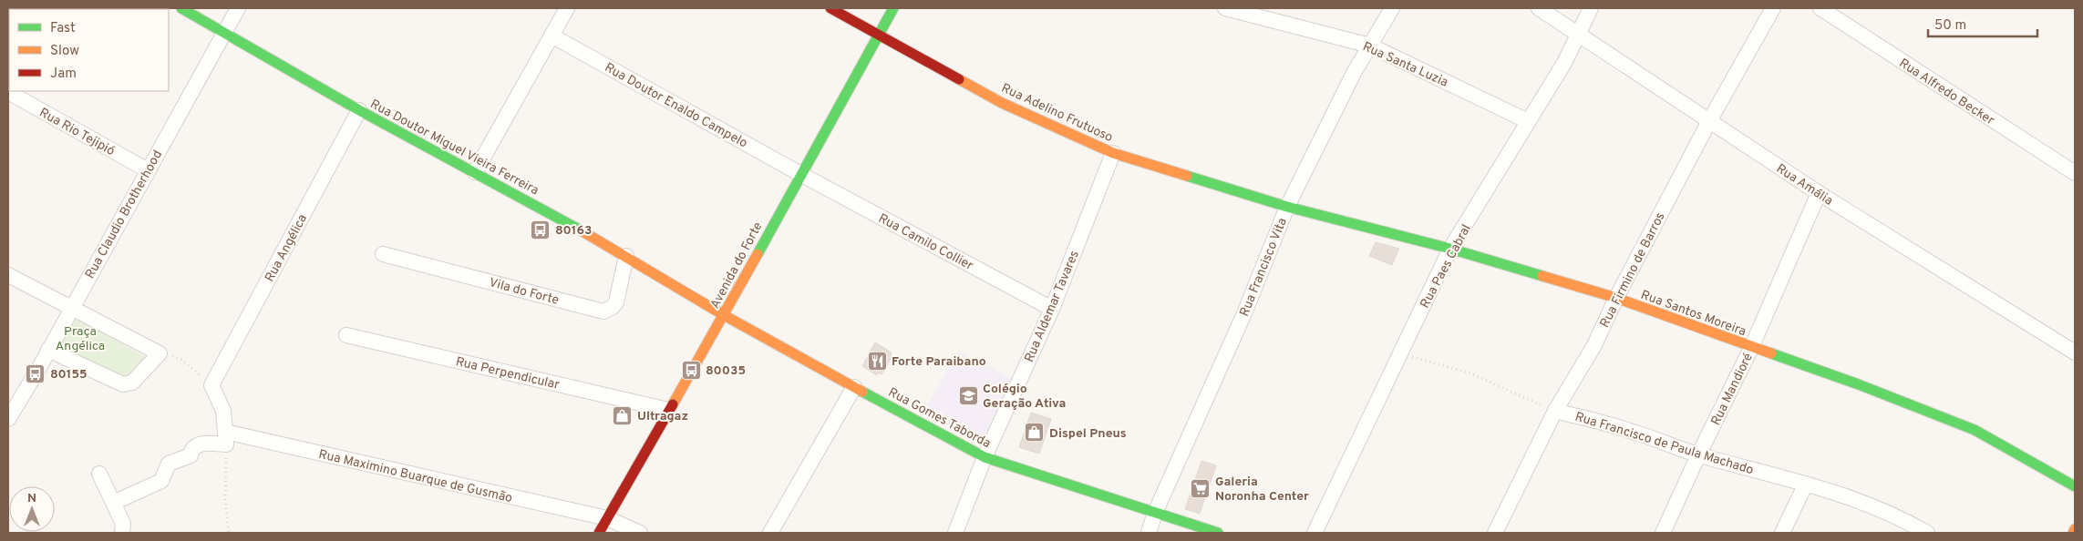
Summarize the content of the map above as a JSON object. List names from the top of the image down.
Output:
{
  "streets": {
    "street": [
      "Rua Santa Luzia",
      "Rua Alfredo Becker",
      "Rua Doutor Enaldo Campelo",
      "Rua Adelino Frutuoso",
      "Rua Rio Tejipió",
      "Rua Doutor Miguel Vieira Ferreira",
      "Rua Amália",
      "Rua Claudio Brotherhood",
      "Rua Camilo Collier",
      "Rua Angélica",
      "Avenida do Forte",
      "Rua Paes Cabral",
      "Rua Francisco Vita",
      "Rua Firmino de Barros",
      "Vila do Forte",
      "Rua Aldemar Tavares",
      "Rua Santos Moreira",
      "Rua Perpendicular",
      "Rua Mandioré",
      "Rua Gomes Taborda",
      "Rua Francisco de Paula Machado",
      "Rua Maximino Buarque de Gusmão"
    ]
  },
  "crossings": [
    ["Rua Santa Luzia", "Rua Paes Cabral"],
    ["Rua Santa Luzia", "Rua Francisco Vita"],
    ["Rua Doutor Enaldo Campelo", "Rua Camilo Collier"],
    ["Rua Doutor Enaldo Campelo", "Avenida do Forte"],
    ["Rua Adelino Frutuoso", "Avenida do Forte"],
    ["Rua Adelino Frutuoso", "Rua Francisco Vita"],
    ["Rua Adelino Frutuoso", "Rua Aldemar Tavares"],
    ["Rua Adelino Frutuoso", "Rua Santos Moreira"],
    ["Rua Rio Tejipió", "Rua Claudio Brotherhood"],
    ["Rua Doutor Miguel Vieira Ferreira", "Rua Claudio Brotherhood"],
    ["Rua Doutor Miguel Vieira Ferreira", "Rua Angélica"],
    ["Rua Doutor Miguel Vieira Ferreira", "Avenida do Forte"],
    ["Rua Doutor Miguel Vieira Ferreira", "Vila do Forte"],
    ["Rua Doutor Miguel Vieira Ferreira", "Rua Gomes Taborda"],
    ["Rua Amália", "Rua Paes Cabral"],
    ["Rua Amália", "Rua Firmino de Barros"],
    ["Rua Amália", "Rua Mandioré"],
    ["Rua Camilo Collier", "Avenida do Forte"],
    ["Rua Camilo Collier", "Rua Aldemar Tavares"],
    ["Avenida do Forte", "Rua Perpendicular"],
    ["Avenida do Forte", "Rua Gomes Taborda"],
    ["Avenida do Forte", "Rua Maximino Buarque de Gusmão"],
    ["Rua Paes Cabral", "Rua Santos Moreira"],
    ["Rua Francisco Vita", "Rua Santos Moreira"],
    ["Rua Francisco Vita", "Rua Gomes Taborda"],
    ["Rua Firmino de Barros", "Rua Santos Moreira"],
    ["Rua Firmino de Barros", "Rua Francisco de Paula Machado"],
    ["Rua Aldemar Tavares", "Rua Gomes Taborda"],
    ["Rua Santos Moreira", "Rua Mandioré"],
    ["Rua Mandioré", "Rua Francisco de Paula Machado"]
  ],
  "parks": ["Praça Angélica"],
  "places": {
    "bus stop": ["80163", "80035", "80155"],
    "restaurant": ["Forte Paraibano"],
    "school or university": ["Colégio Geração Ativa"],
    "shop": ["Ultragaz", "Dispel Pneus"],
    "supermarket": ["Galeria Noronha Center"]
  },
  "legend": ["Fast", "Slow", "Jam"],
  "scale_bar": "50 m",
  "north": "top"
}
